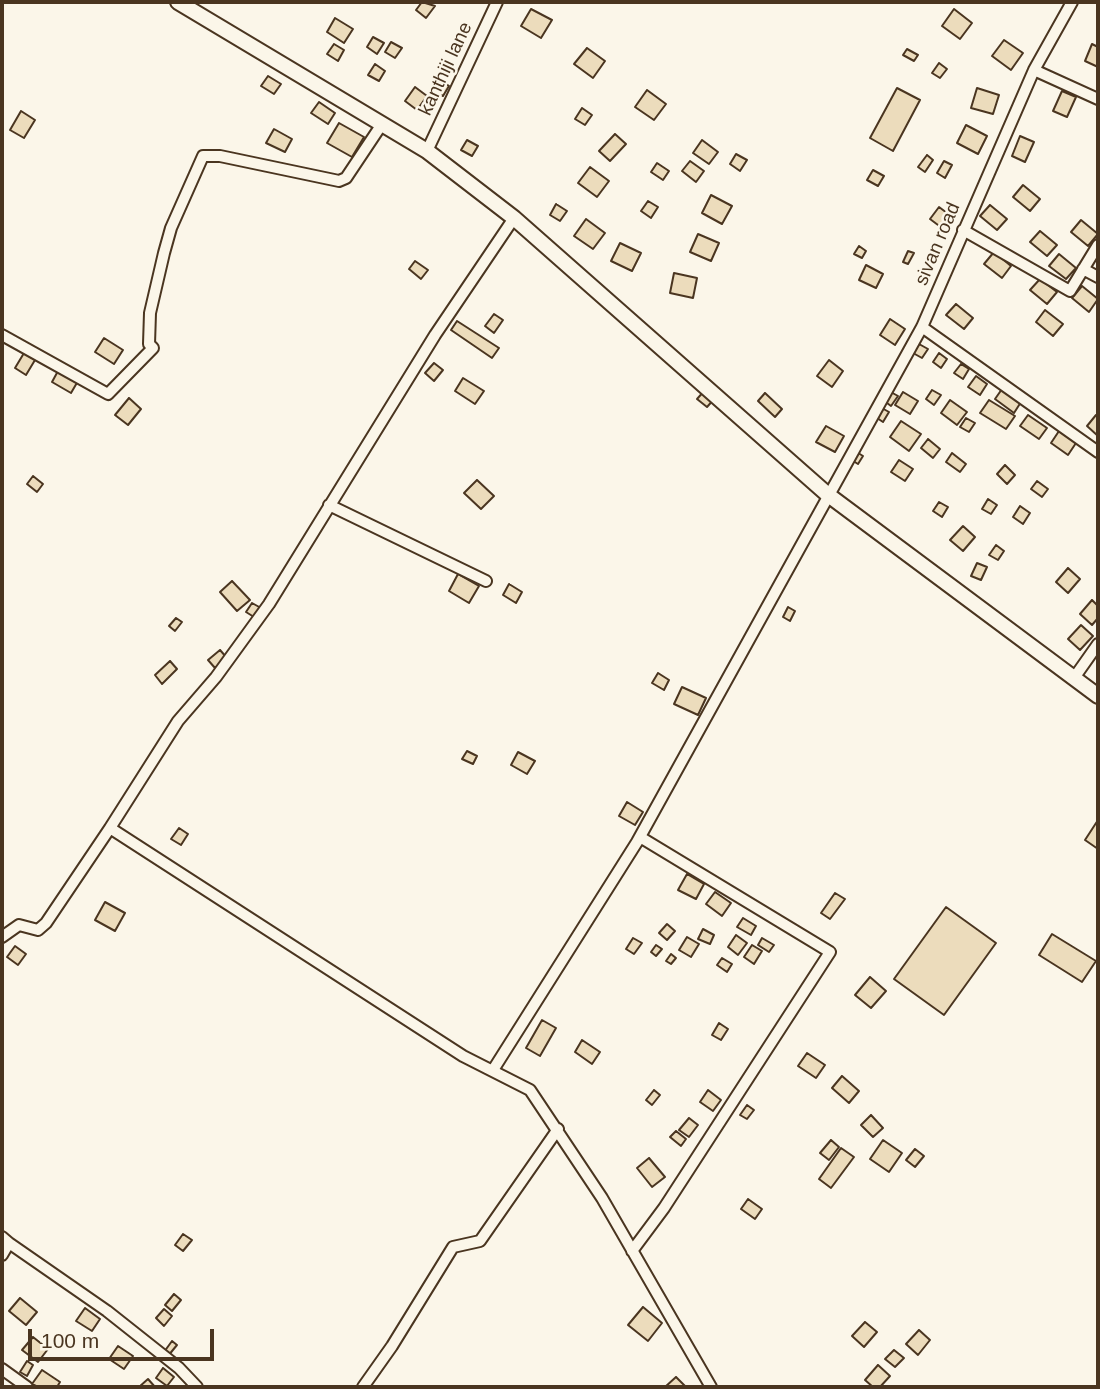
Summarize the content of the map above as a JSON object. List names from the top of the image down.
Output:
{
  "streets": {
    "street": ["kanthiji lane", "sivan road"]
  },
  "scale_bar": "100 m"
}
